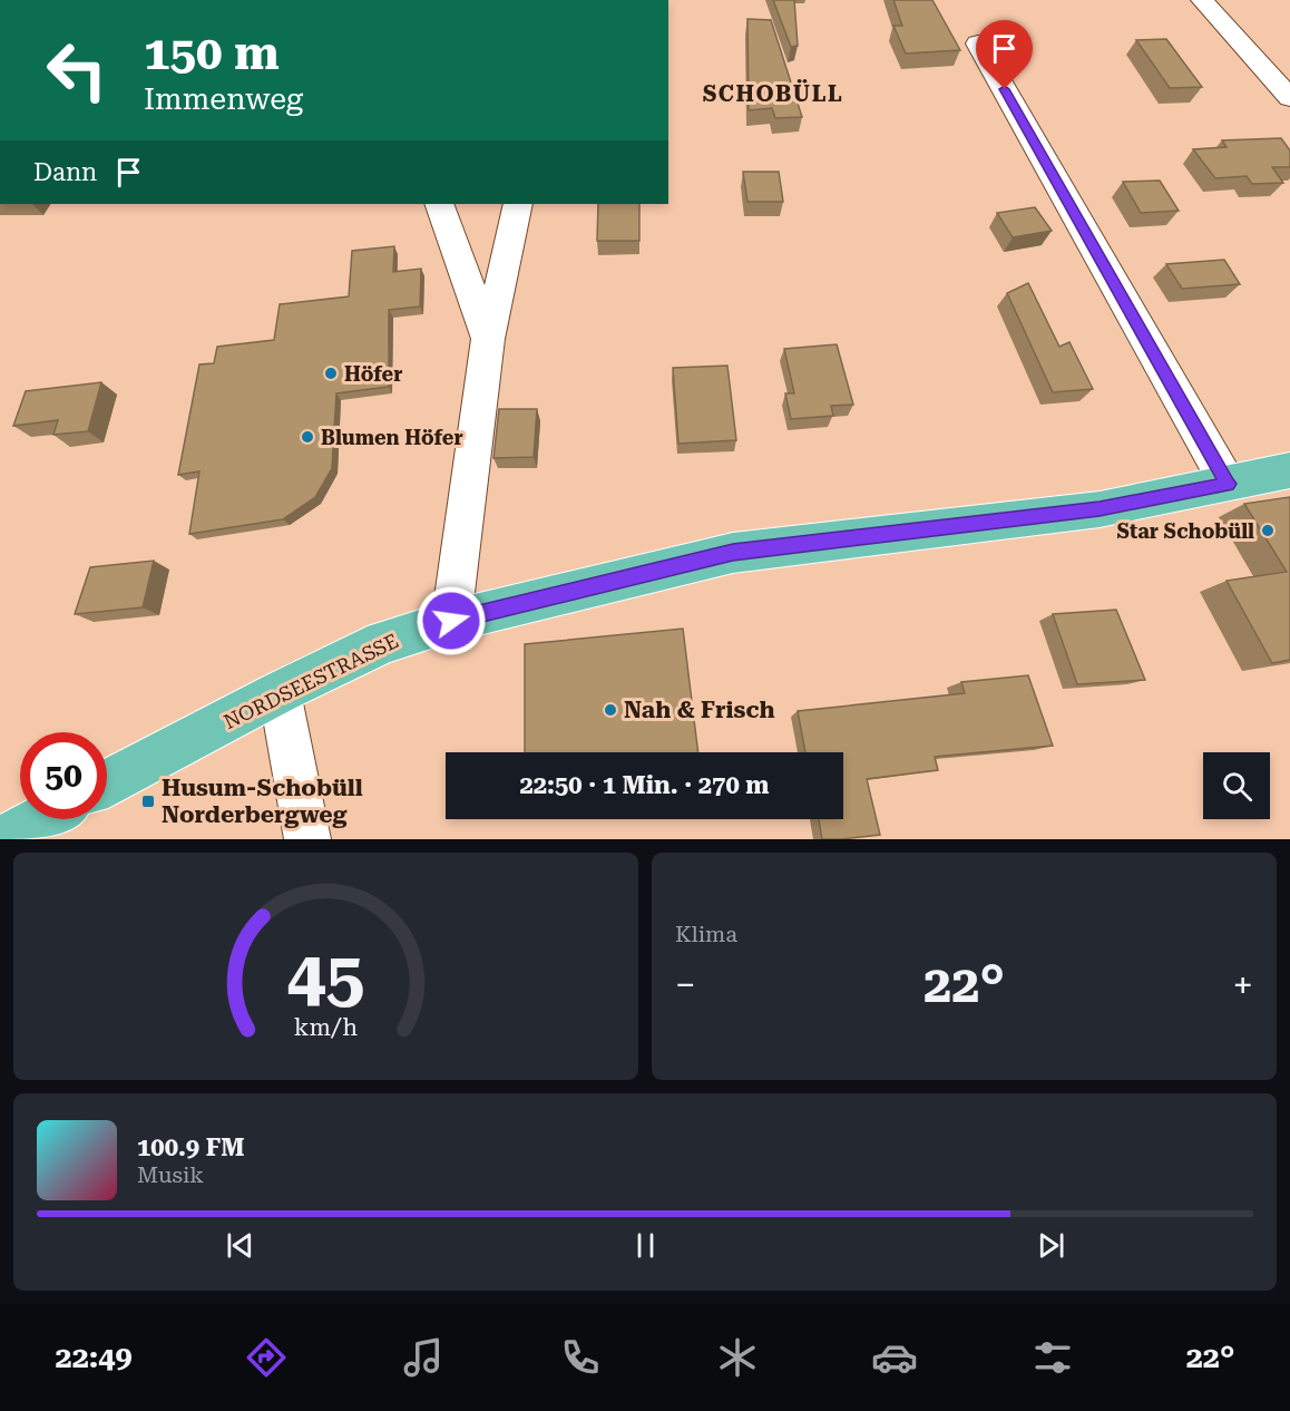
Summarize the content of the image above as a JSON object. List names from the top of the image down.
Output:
{
  "streets": {
    "main road": ["NORDSEESTRASSE"]
  },
  "districts": ["SCHOBÜLL"],
  "places": {
    "other": [
      "Höfer",
      "Blumen Höfer",
      "Star Schobüll",
      "Nah & Frisch"
    ],
    "transit": ["Husum-Schobüll Norderbergweg"]
  },
  "page": {
    "turn": ["150 m", "Immenweg"],
    "then": "Dann",
    "limit": "50",
    "trip": "22:50 · 1 Min. · 270 m",
    "tile": "Klima",
    "heat": ["−", "22°", "+"],
    "song": ["100.9 FM", "Musik"],
    "tabs": ["22:49", "22°"],
    "gauge": ["45", "km/h"]
  }
}
